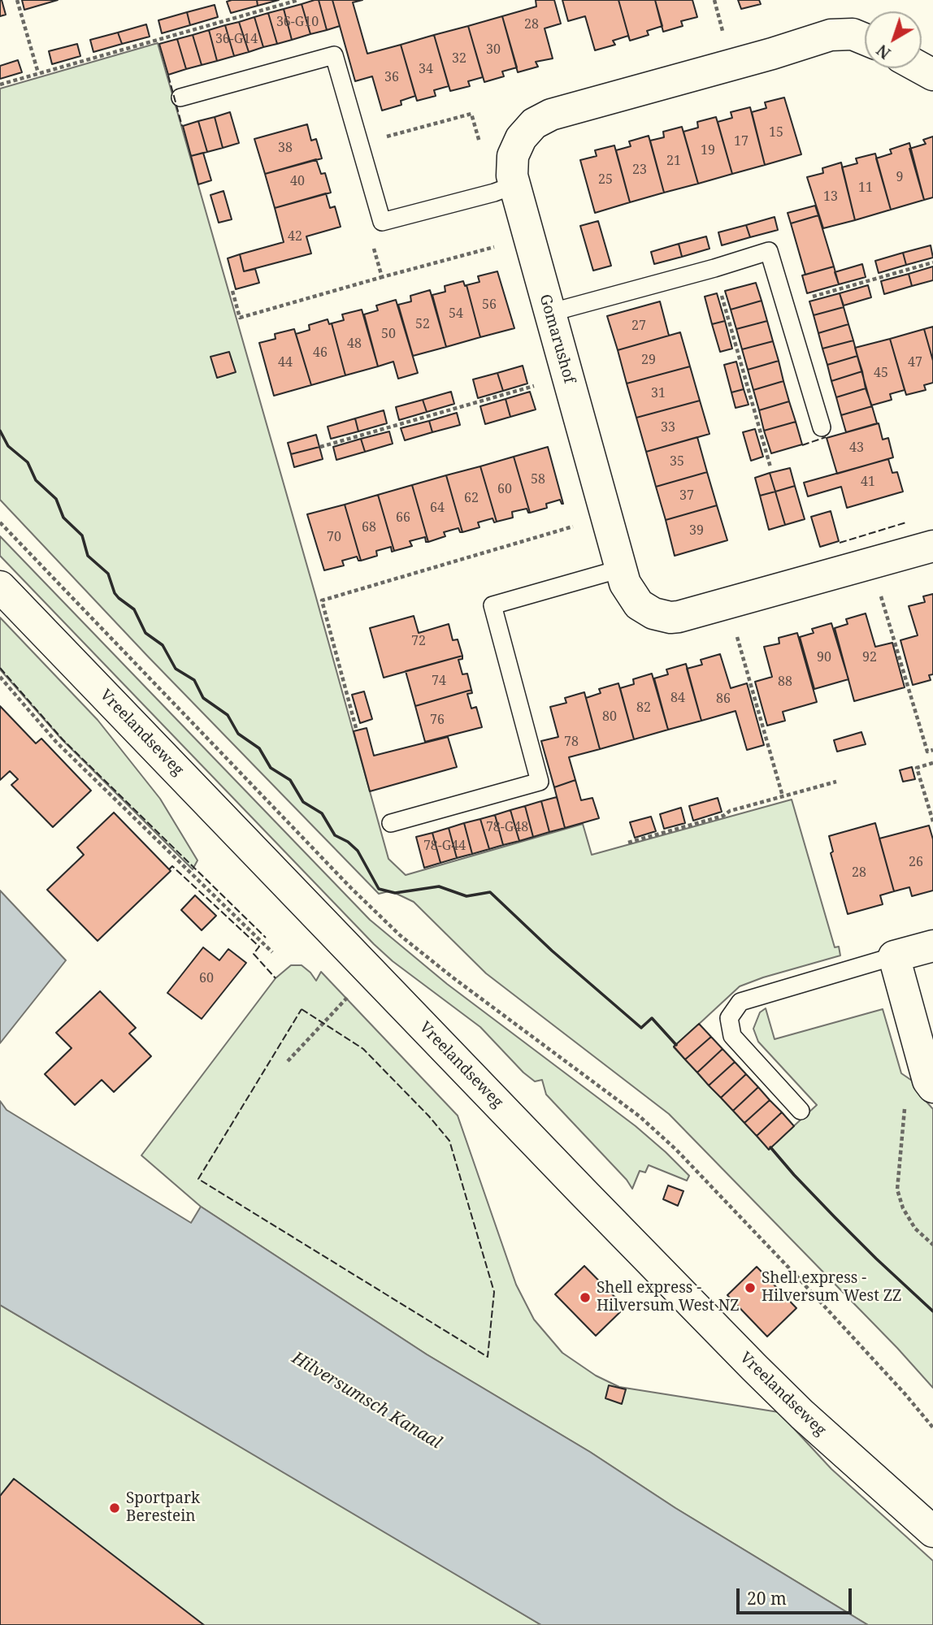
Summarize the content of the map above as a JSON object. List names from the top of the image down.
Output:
{
  "streets": {
    "street": ["Gomarushof", "Vreelandseweg"]
  },
  "water": ["Hilversumsch Kanaal"],
  "places": ["Shell express - Hilversum West ZZ", "Shell express - Hilversum West NZ", "Sportpark Berestein"],
  "house_numbers": [
    "36-G10",
    "28",
    "36-G14",
    "30",
    "32",
    "34",
    "36",
    "15",
    "17",
    "38",
    "19",
    "21",
    "23",
    "9",
    "25",
    "40",
    "11",
    "13",
    "42",
    "56",
    "54",
    "52",
    "27",
    "50",
    "48",
    "46",
    "29",
    "44",
    "47",
    "45",
    "31",
    "33",
    "43",
    "35",
    "58",
    "41",
    "60",
    "37",
    "62",
    "64",
    "66",
    "68",
    "39",
    "70",
    "72",
    "90",
    "92",
    "74",
    "88",
    "84",
    "86",
    "82",
    "80",
    "76",
    "78",
    "78-G48",
    "78-G44",
    "26",
    "28",
    "60"
  ],
  "scale_bar": "20 m",
  "north": "bottom left"
}
